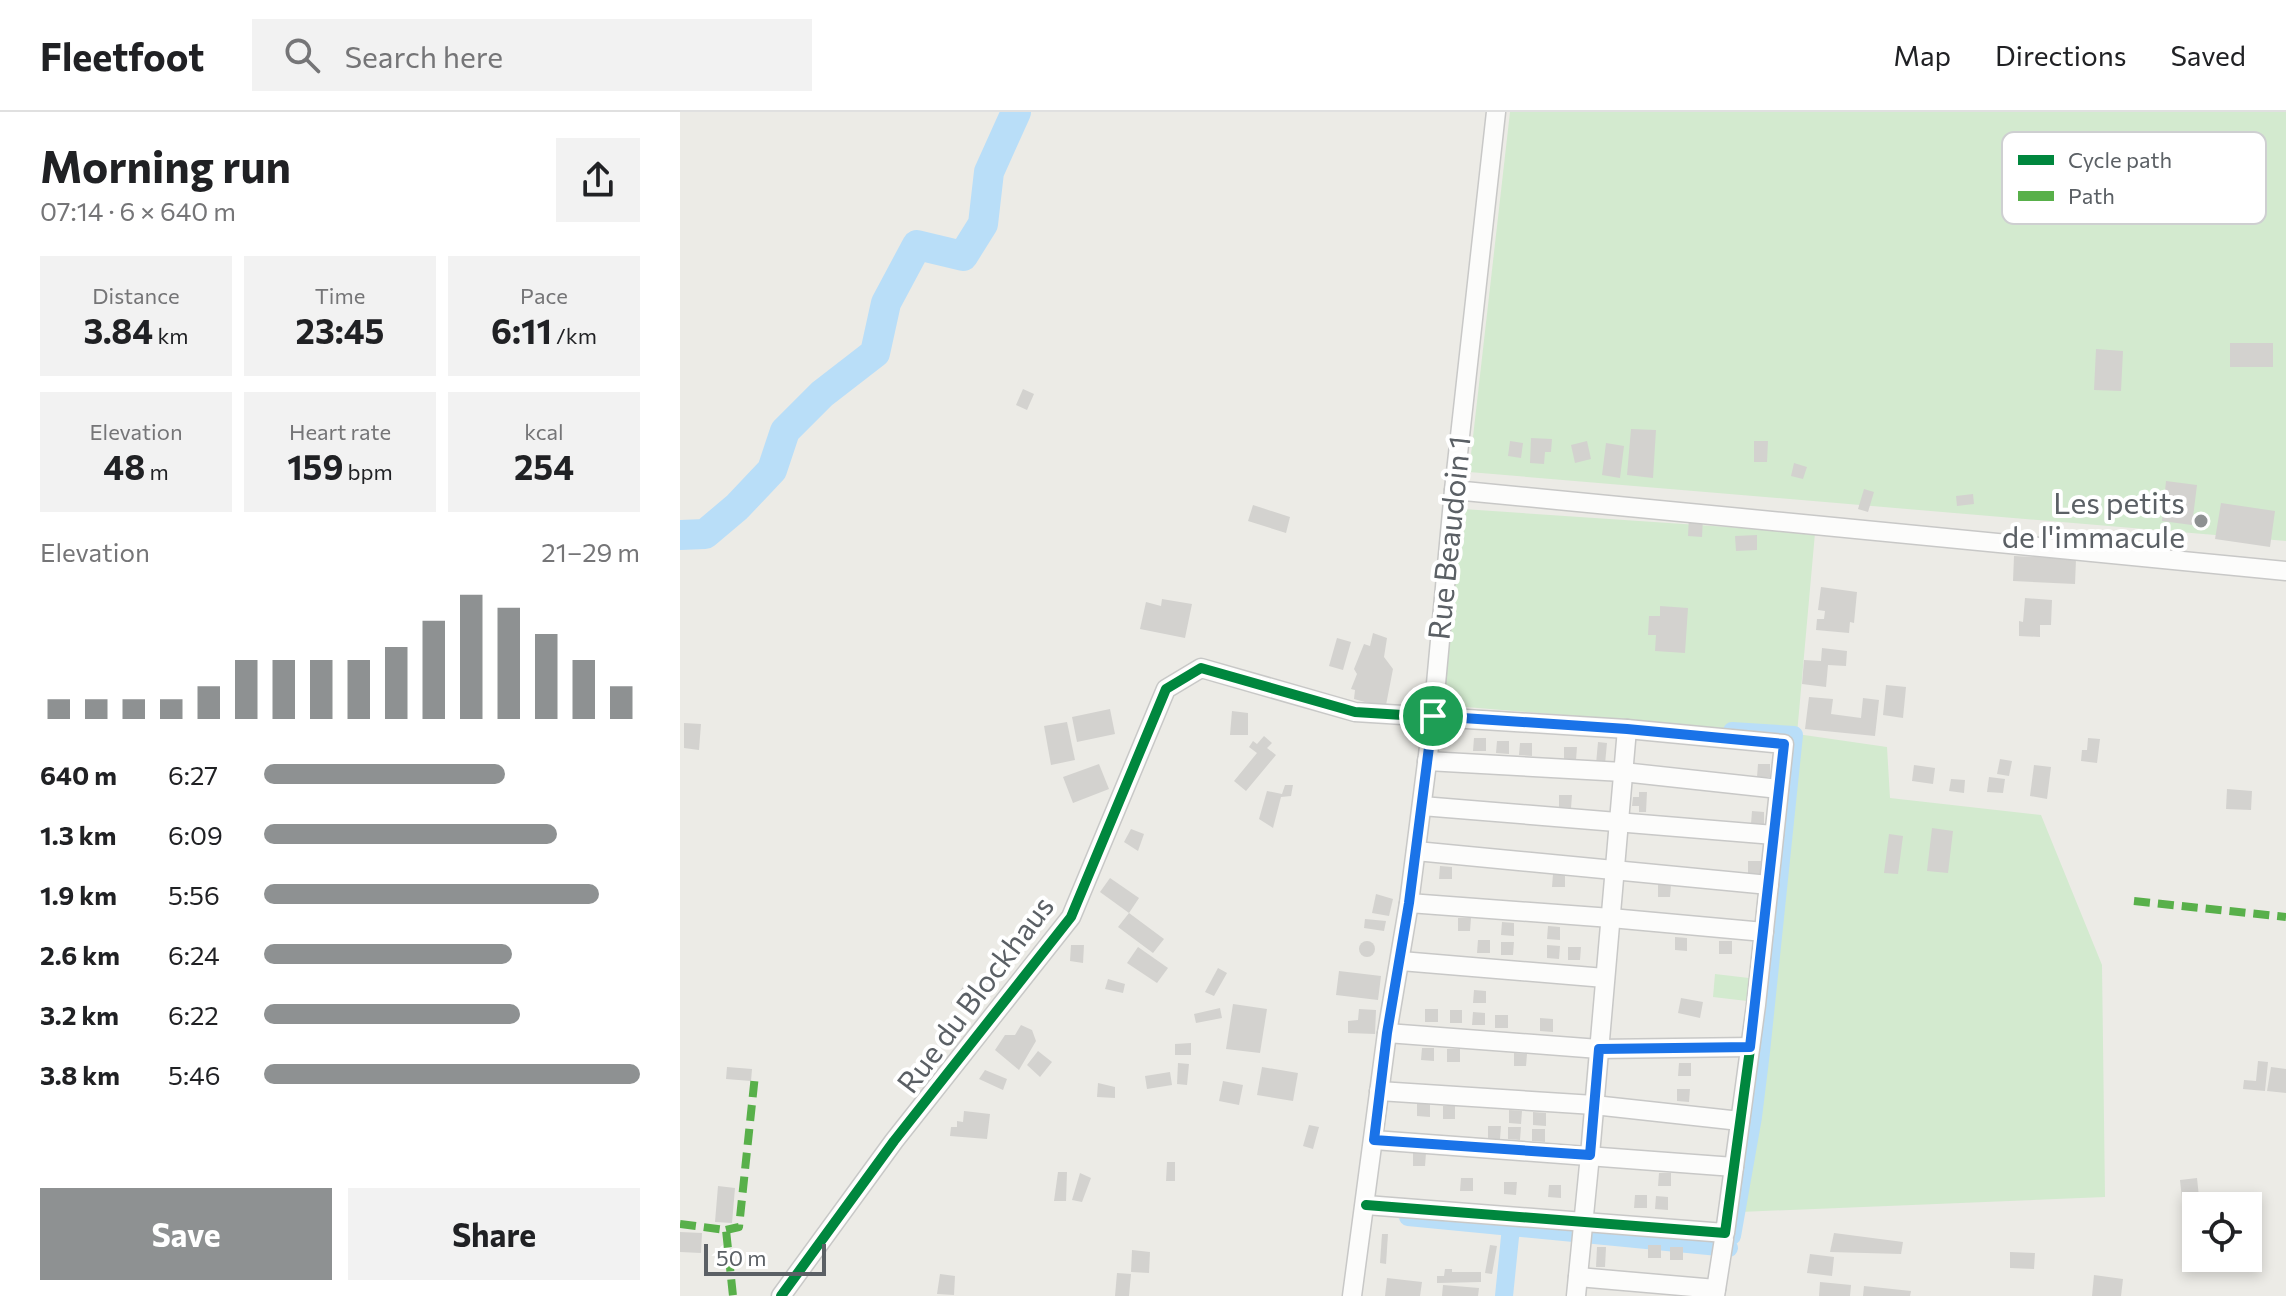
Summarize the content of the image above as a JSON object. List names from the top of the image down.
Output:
{
  "streets": {
    "street": ["Rue Beaudoin 1", "Rue du Blockhaus"]
  },
  "crossings": [
    ["Rue Beaudoin 1", "Rue du Blockhaus"]
  ],
  "places": ["Les petits de l'immacule"],
  "legend": ["Cycle path", "Path"],
  "scale_bar": "50 m",
  "page": {
    "header": "Fleetfoot",
    "search": "Search here",
    "nav": ["Map", "Directions", "Saved"],
    "heading": ["Morning run", "07:14 · 6 × 640 m"],
    "stats": [
      ["Distance", "3.84 km"],
      ["Time", "23:45"],
      ["Pace", "6:11 /km"],
      ["Elevation", "48 m"],
      ["Heart rate", "159 bpm"],
      ["kcal", "254"]
    ],
    "chart": ["Elevation", "21–29 m"],
    "list": [
      {
        "name": "640 m",
        "note": "6:27"
      },
      {
        "name": "1.3 km",
        "note": "6:09"
      },
      {
        "name": "1.9 km",
        "note": "5:56"
      },
      {
        "name": "2.6 km",
        "note": "6:24"
      },
      {
        "name": "3.2 km",
        "note": "6:22"
      },
      {
        "name": "3.8 km",
        "note": "5:46"
      }
    ],
    "buttons": ["Save", "Share"],
    "scale": "50 m"
  }
}
